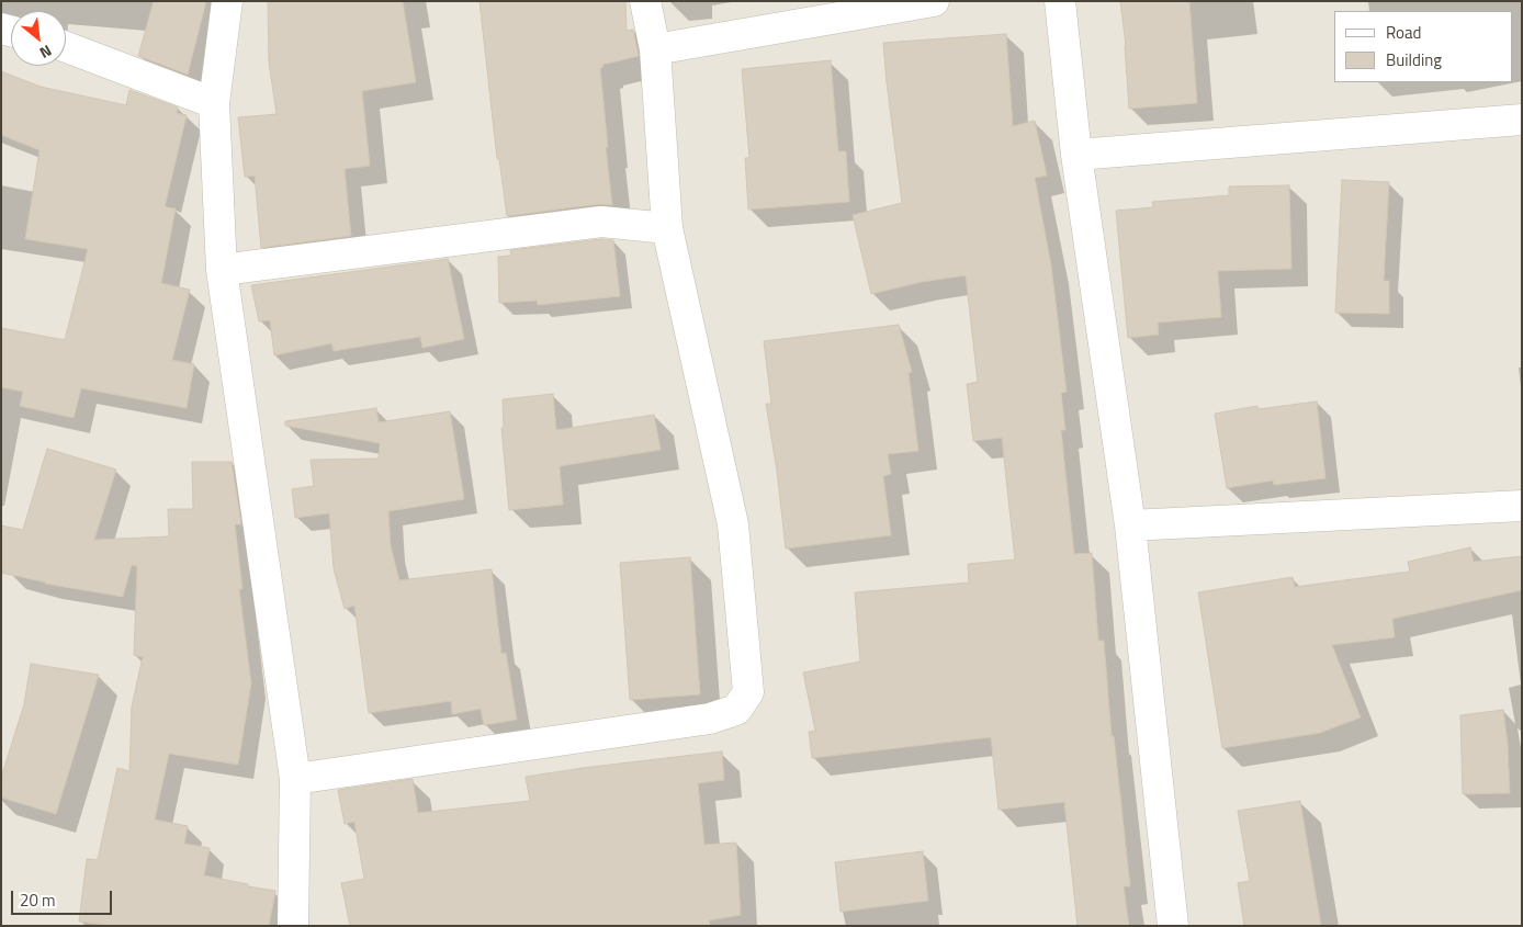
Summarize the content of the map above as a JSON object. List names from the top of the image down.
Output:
{
  "legend": ["Road", "Building"],
  "scale_bar": "20 m",
  "north": "bottom right"
}
